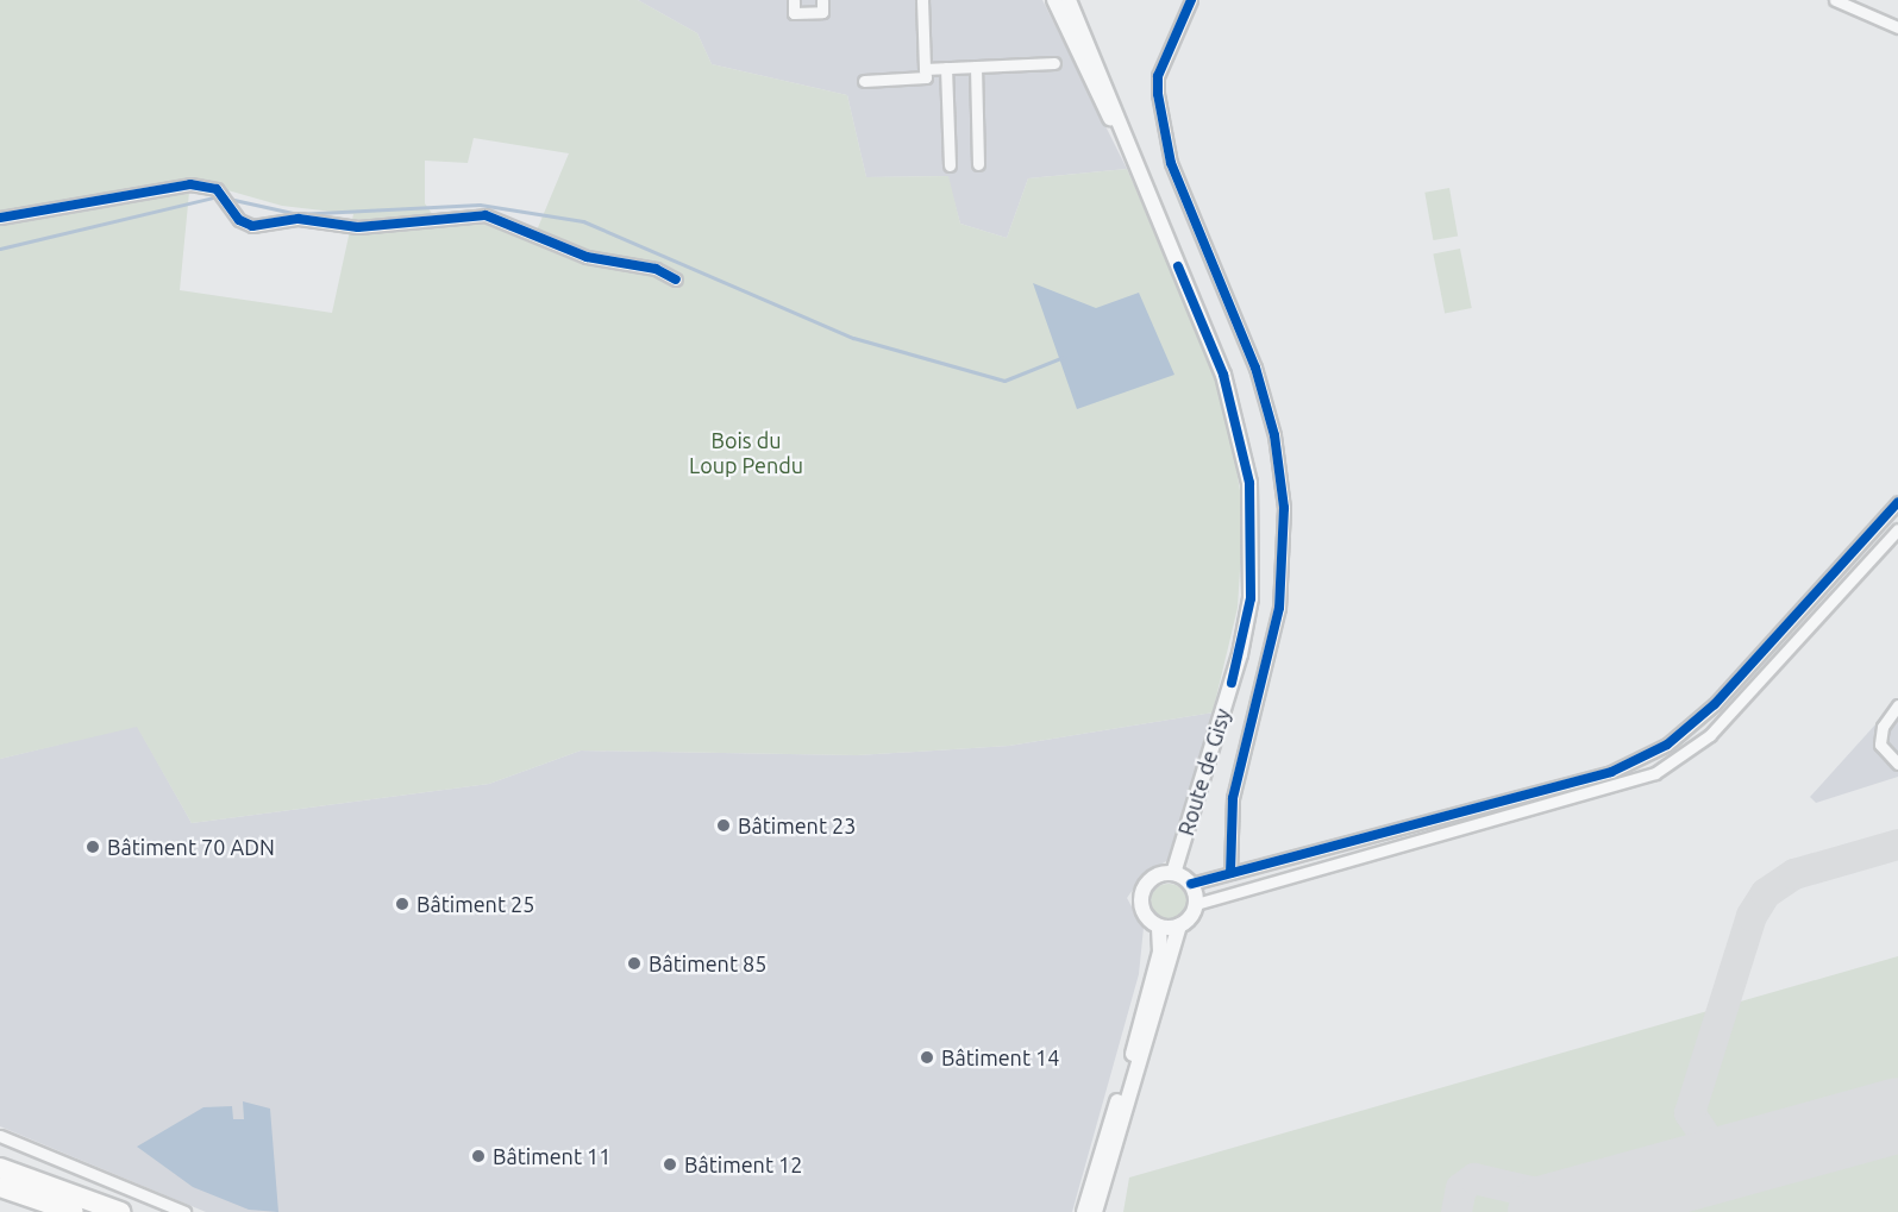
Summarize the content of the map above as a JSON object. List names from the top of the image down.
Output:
{
  "streets": {
    "street": ["Route de Gisy"]
  },
  "parks": ["Bois du Loup Pendu"],
  "places": [
    "Bâtiment 23",
    "Bâtiment 70 ADN",
    "Bâtiment 25",
    "Bâtiment 85",
    "Bâtiment 14",
    "Bâtiment 11",
    "Bâtiment 12"
  ]
}
